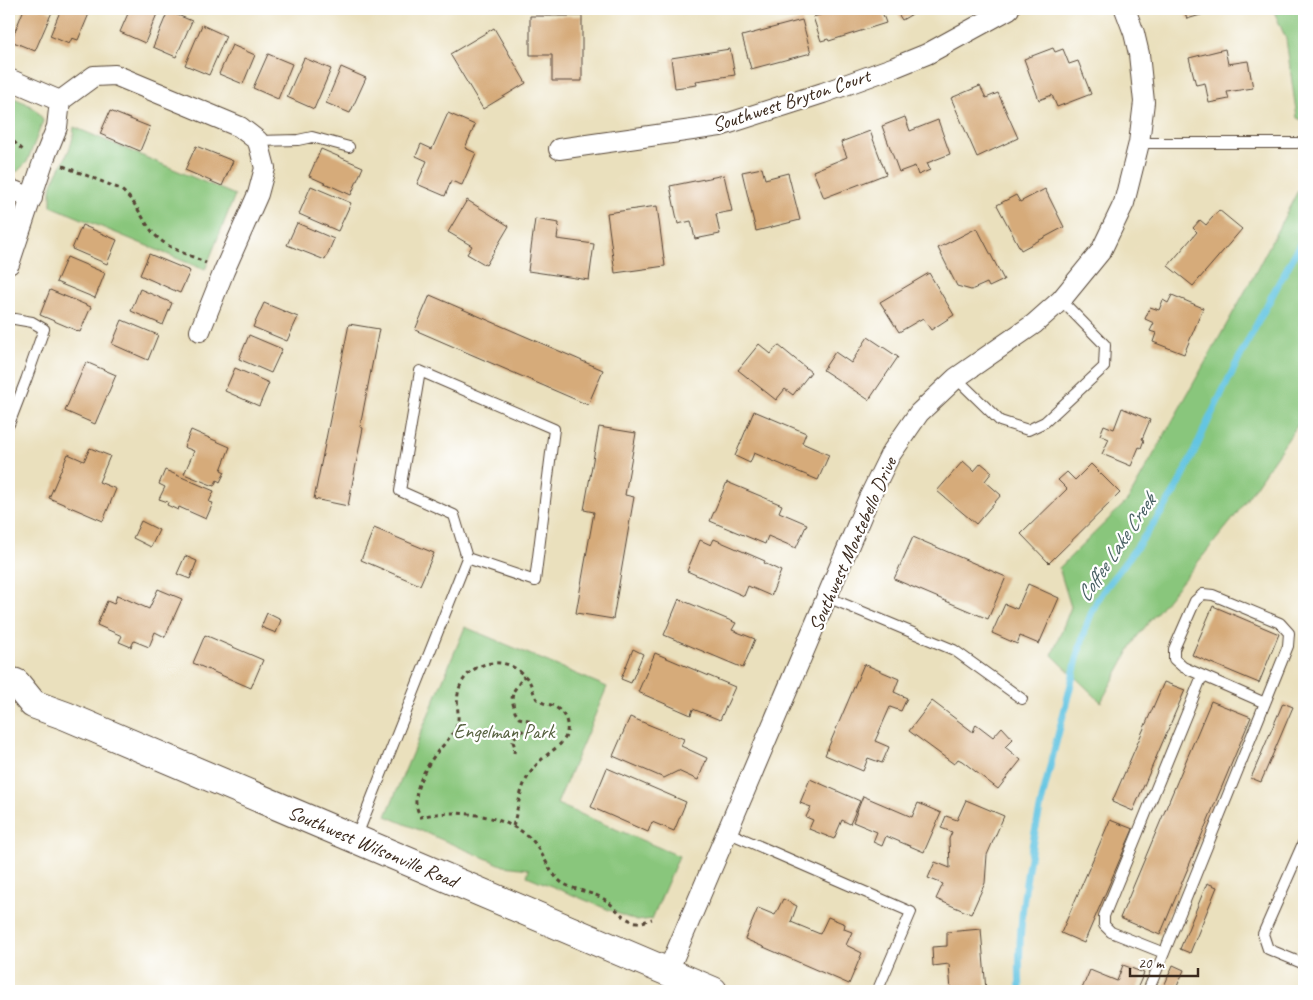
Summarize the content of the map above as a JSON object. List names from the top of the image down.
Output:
{
  "streets": {
    "main road": ["Southwest Wilsonville Road"],
    "street": ["Southwest Bryton Court", "Southwest Montebello Drive"]
  },
  "crossings": [
    ["Southwest Montebello Drive", "Southwest Wilsonville Road"]
  ],
  "water": ["Coffee Lake Creek"],
  "parks": ["Engelman Park"],
  "scale_bar": "20 m"
}
